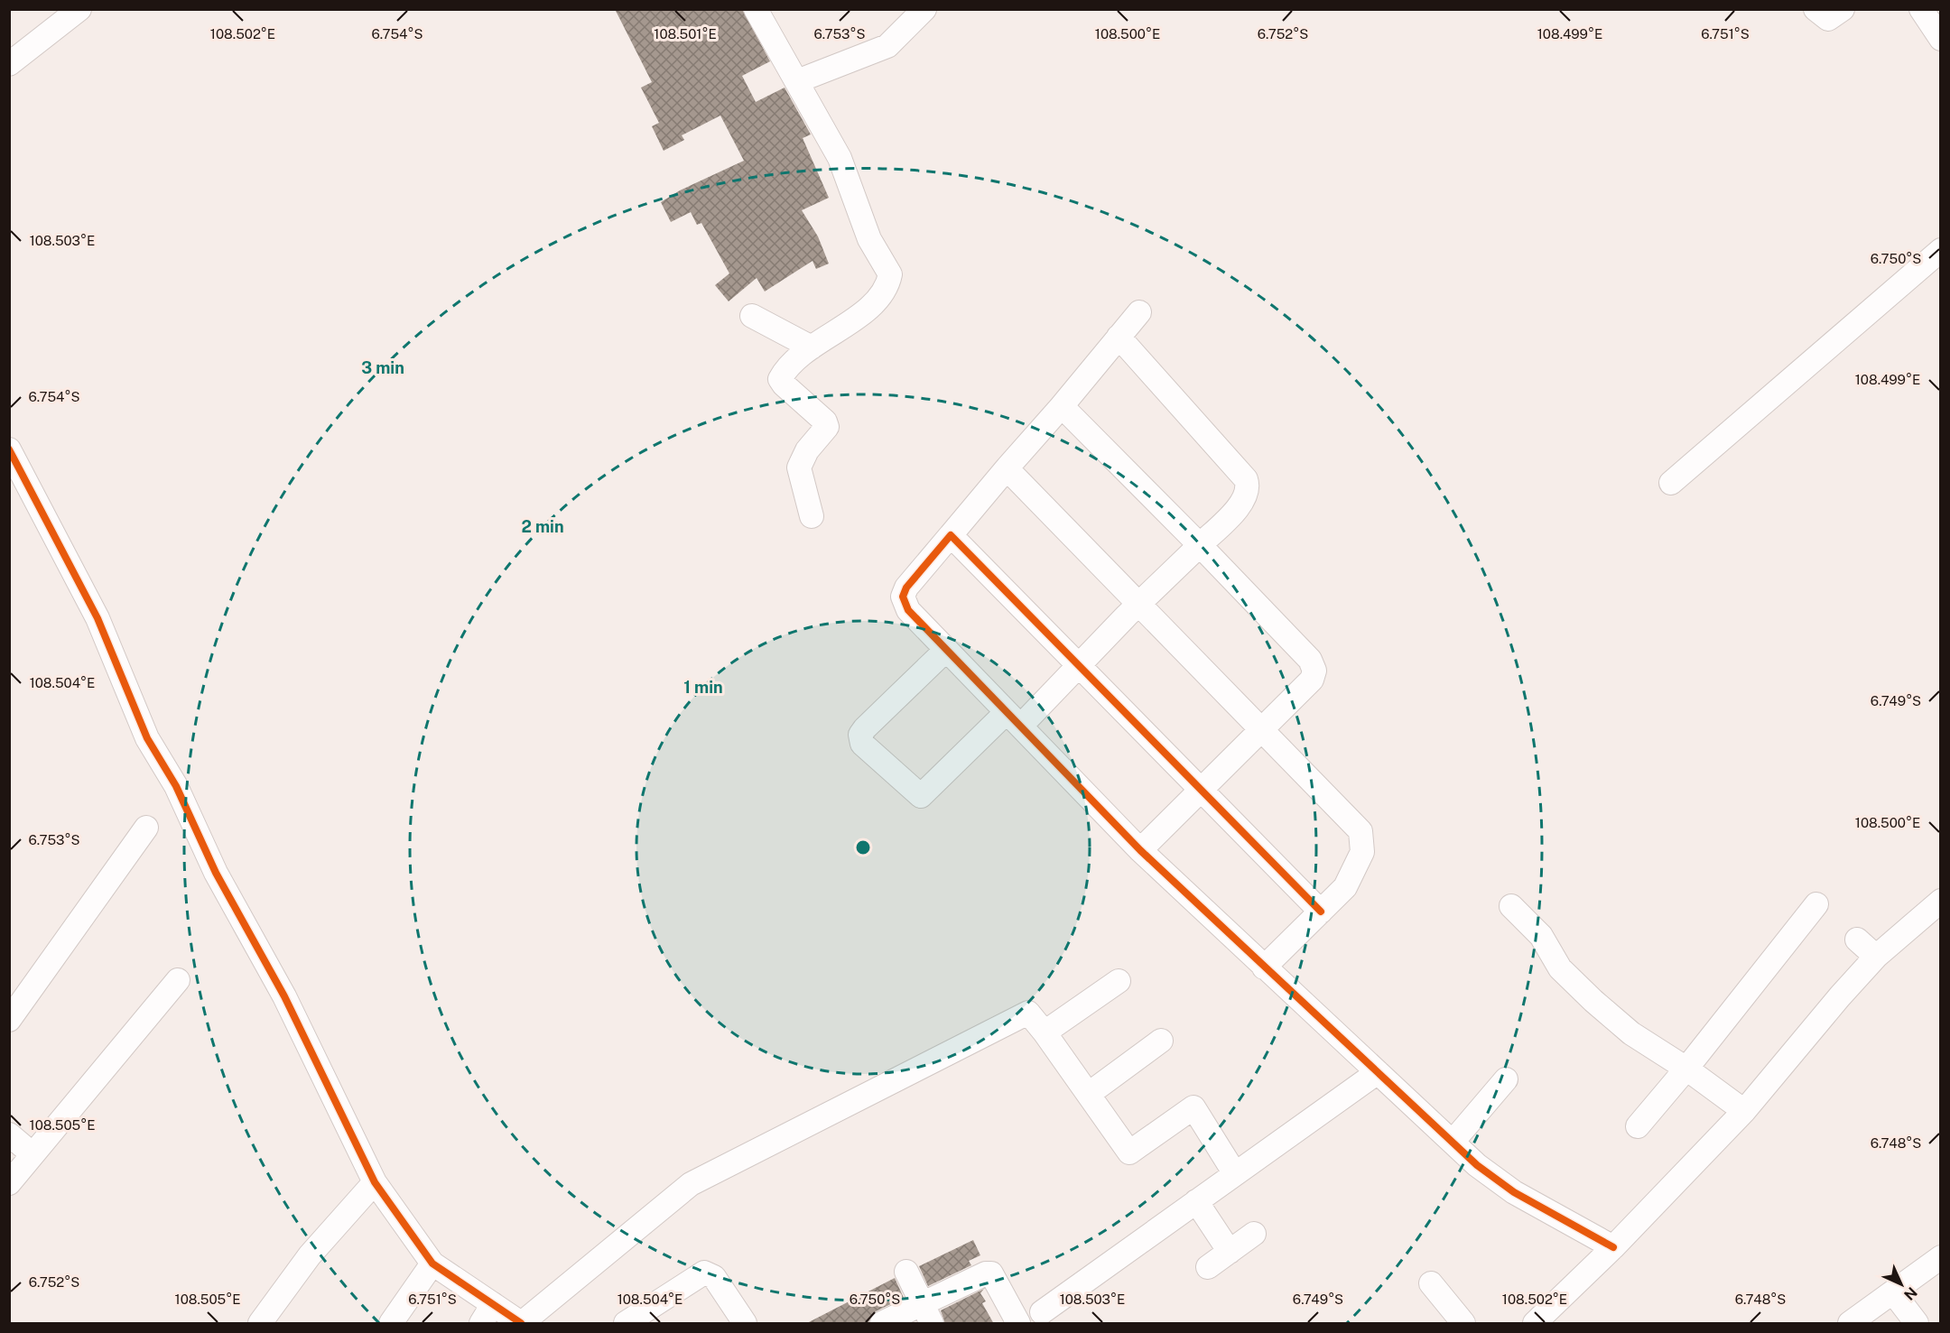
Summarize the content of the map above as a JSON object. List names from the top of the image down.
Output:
{
  "north": "bottom right",
  "coordinates": [
    "108.502°E",
    "6.754°S",
    "108.501°E",
    "6.753°S",
    "108.500°E",
    "6.752°S",
    "108.499°E",
    "6.751°S",
    "108.503°E",
    "6.750°S",
    "108.504°E",
    "6.749°S",
    "108.505°E",
    "6.748°S"
  ],
  "rings": ["3 min", "2 min", "1 min"]
}
